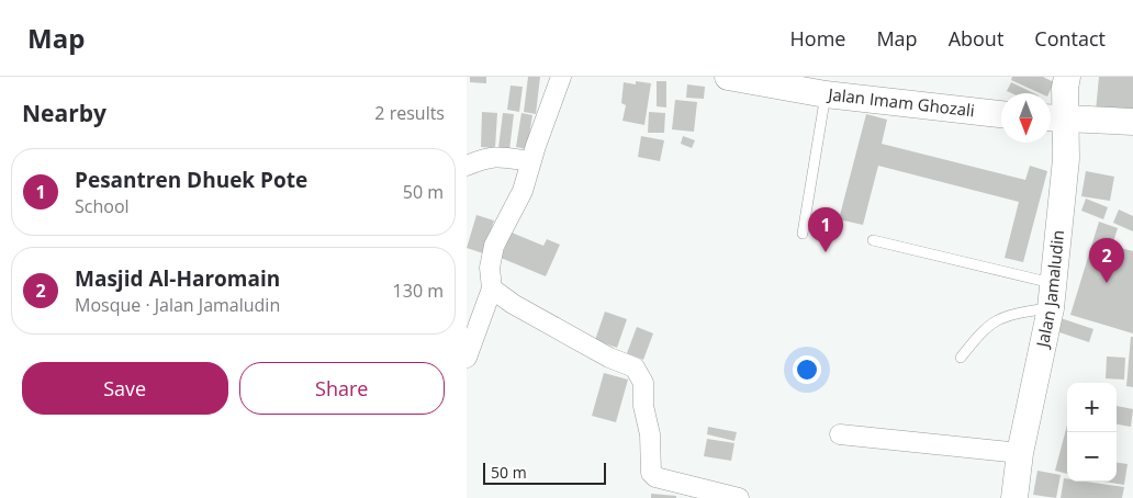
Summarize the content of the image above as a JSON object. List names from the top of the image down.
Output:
{
  "streets": {
    "street": ["Jalan Imam Ghozali", "Jalan Jamaludin"]
  },
  "scale_bar": "50 m",
  "north": "bottom",
  "page": {
    "header": "Map",
    "nav": [
      "Home",
      "Map",
      "About",
      "Contact"
    ],
    "heading": ["Nearby", "2 results"],
    "list": [
      {
        "mark": "1",
        "name": "Pesantren Dhuek Pote",
        "note": "School",
        "value": "50 m"
      },
      {
        "mark": "2",
        "name": "Masjid Al-Haromain",
        "note": "Mosque · Jalan Jamaludin",
        "value": "130 m"
      }
    ],
    "pins": ["1", "2"],
    "buttons": ["Save", "Share"],
    "map_buttons": ["+", "−"],
    "scale": "50 m"
  }
}
